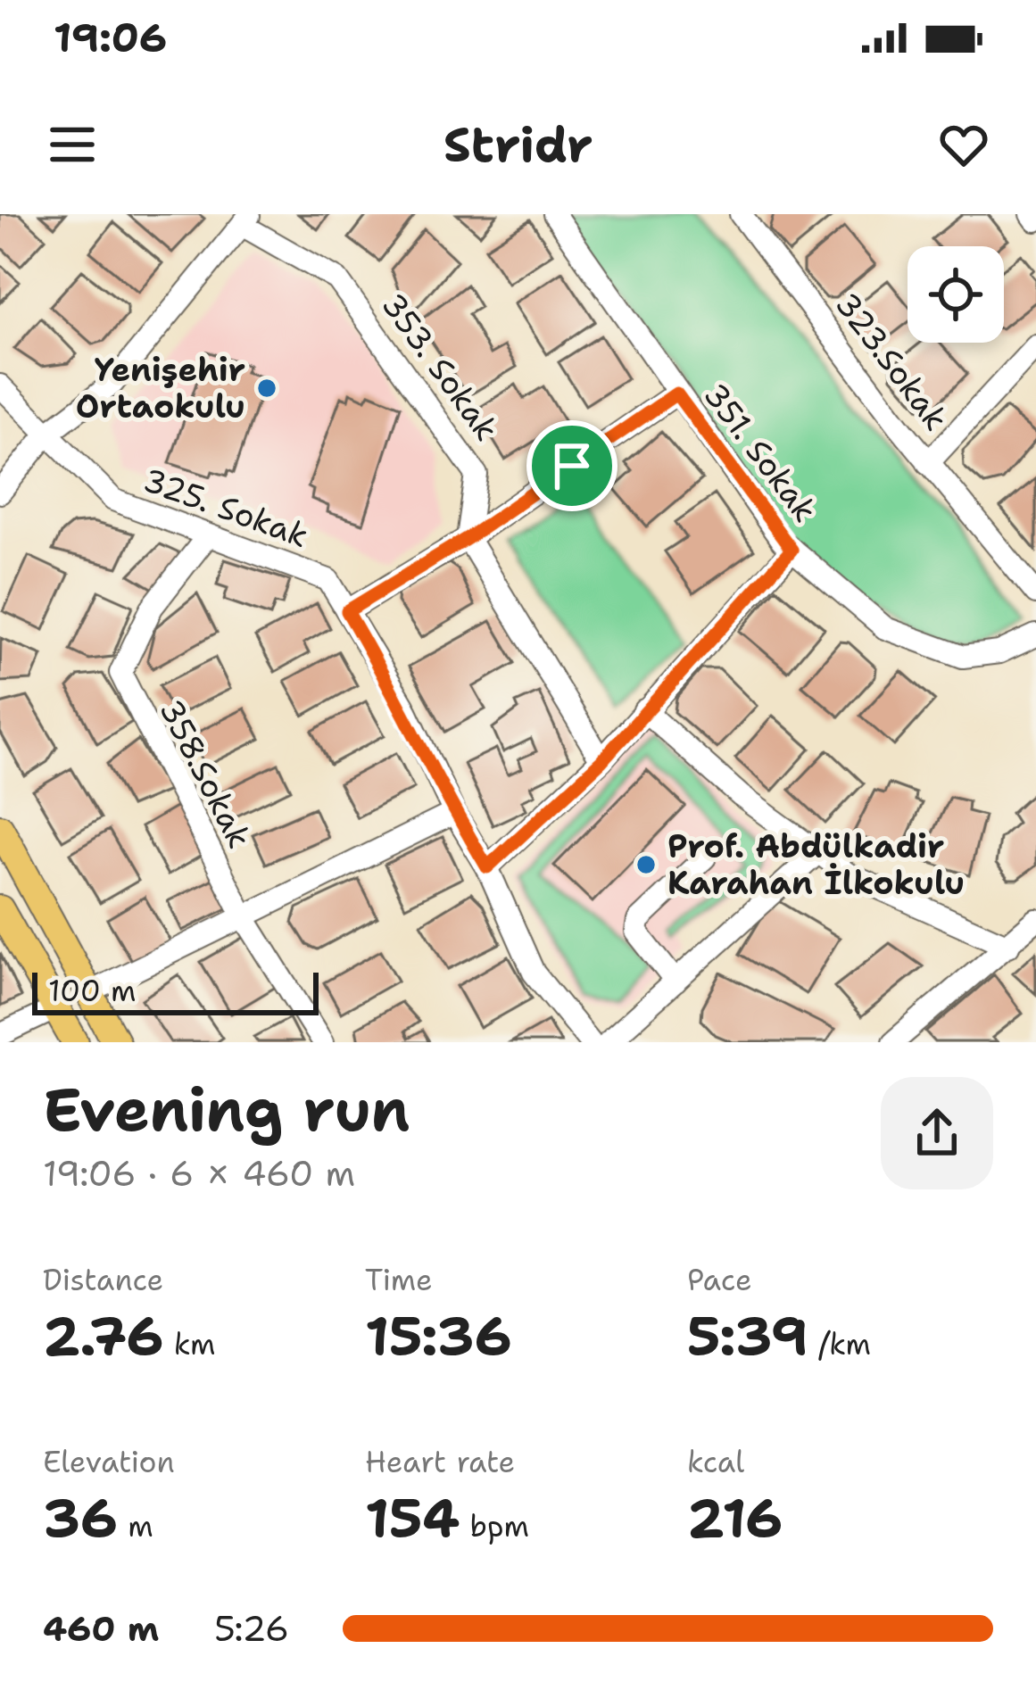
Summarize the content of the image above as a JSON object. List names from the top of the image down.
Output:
{
  "streets": {
    "street": [
      "323.Sokak",
      "353. Sokak",
      "351. Sokak",
      "325. Sokak",
      "358.Sokak"
    ]
  },
  "crossings": [
    ["325. Sokak", "358.Sokak"]
  ],
  "places": ["Yenişehir Ortaokulu", "Prof. Abdülkadir Karahan İlkokulu"],
  "scale_bar": "100 m",
  "page": {
    "status": "19:06",
    "header": "Stridr",
    "scale": "100 m",
    "heading": ["Evening run", "19:06 · 6 × 460 m"],
    "stats": [
      ["Distance", "2.76 km"],
      ["Time", "15:36"],
      ["Pace", "5:39 /km"],
      ["Elevation", "36 m"],
      ["Heart rate", "154 bpm"],
      ["kcal", "216"]
    ],
    "list": [
      {
        "name": "460 m",
        "note": "5:26"
      }
    ]
  }
}
